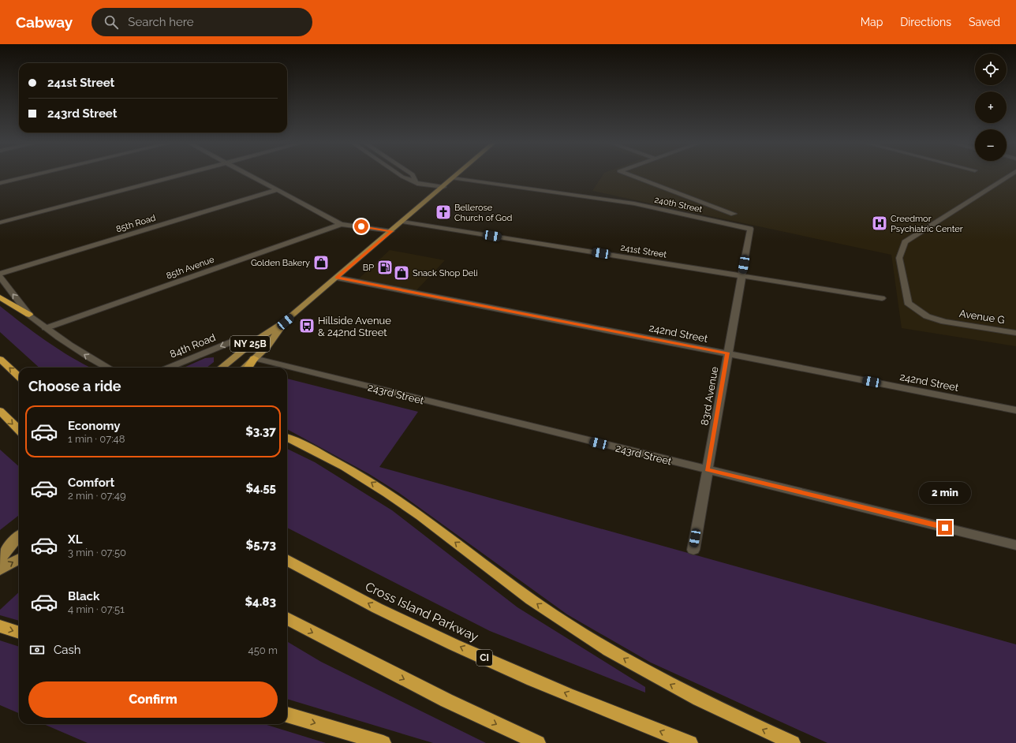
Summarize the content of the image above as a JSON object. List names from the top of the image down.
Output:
{
  "streets": {
    "highway": ["Cross Island Parkway", "CI"],
    "main road": ["NY 25B"],
    "street": [
      "240th Street",
      "85th Road",
      "241st Street",
      "85th Avenue",
      "Avenue G",
      "242nd Street",
      "84th Road",
      "243rd Street",
      "83rd Avenue"
    ]
  },
  "crossings": [
    ["240th Street", "NY 25B"],
    ["240th Street", "83rd Avenue"],
    ["241st Street", "NY 25B"],
    ["241st Street", "83rd Avenue"],
    ["242nd Street", "NY 25B"],
    ["242nd Street", "83rd Avenue"],
    ["NY 25B", "84th Road"],
    ["NY 25B", "243rd Street"],
    ["243rd Street", "83rd Avenue"]
  ],
  "one_way": ["84th Road"],
  "places": {
    "church": ["Bellerose Church of God"],
    "hospital": ["Creedmor Psychiatric Center"],
    "shop": ["Golden Bakery", "Snack Shop Deli"],
    "fuel station": ["BP"],
    "bus stop": ["Hillside Avenue & 242nd Street"]
  },
  "page": {
    "header": "Cabway",
    "search": "Search here",
    "nav": ["Map", "Directions", "Saved"],
    "map_buttons": ["+", "−"],
    "banner": ["241st Street", "243rd Street"],
    "heading": "Choose a ride",
    "list": [
      {
        "name": "Economy",
        "note": "1 min · 07:48",
        "value": "$3.37"
      },
      {
        "name": "Comfort",
        "note": "2 min · 07:49",
        "value": "$4.55"
      },
      {
        "name": "XL",
        "note": "3 min · 07:50",
        "value": "$5.73"
      },
      {
        "name": "Black",
        "note": "4 min · 07:51",
        "value": "$4.83"
      }
    ],
    "bubble": "2 min",
    "pay": ["Cash", "450 m"],
    "buttons": "Confirm"
  }
}
